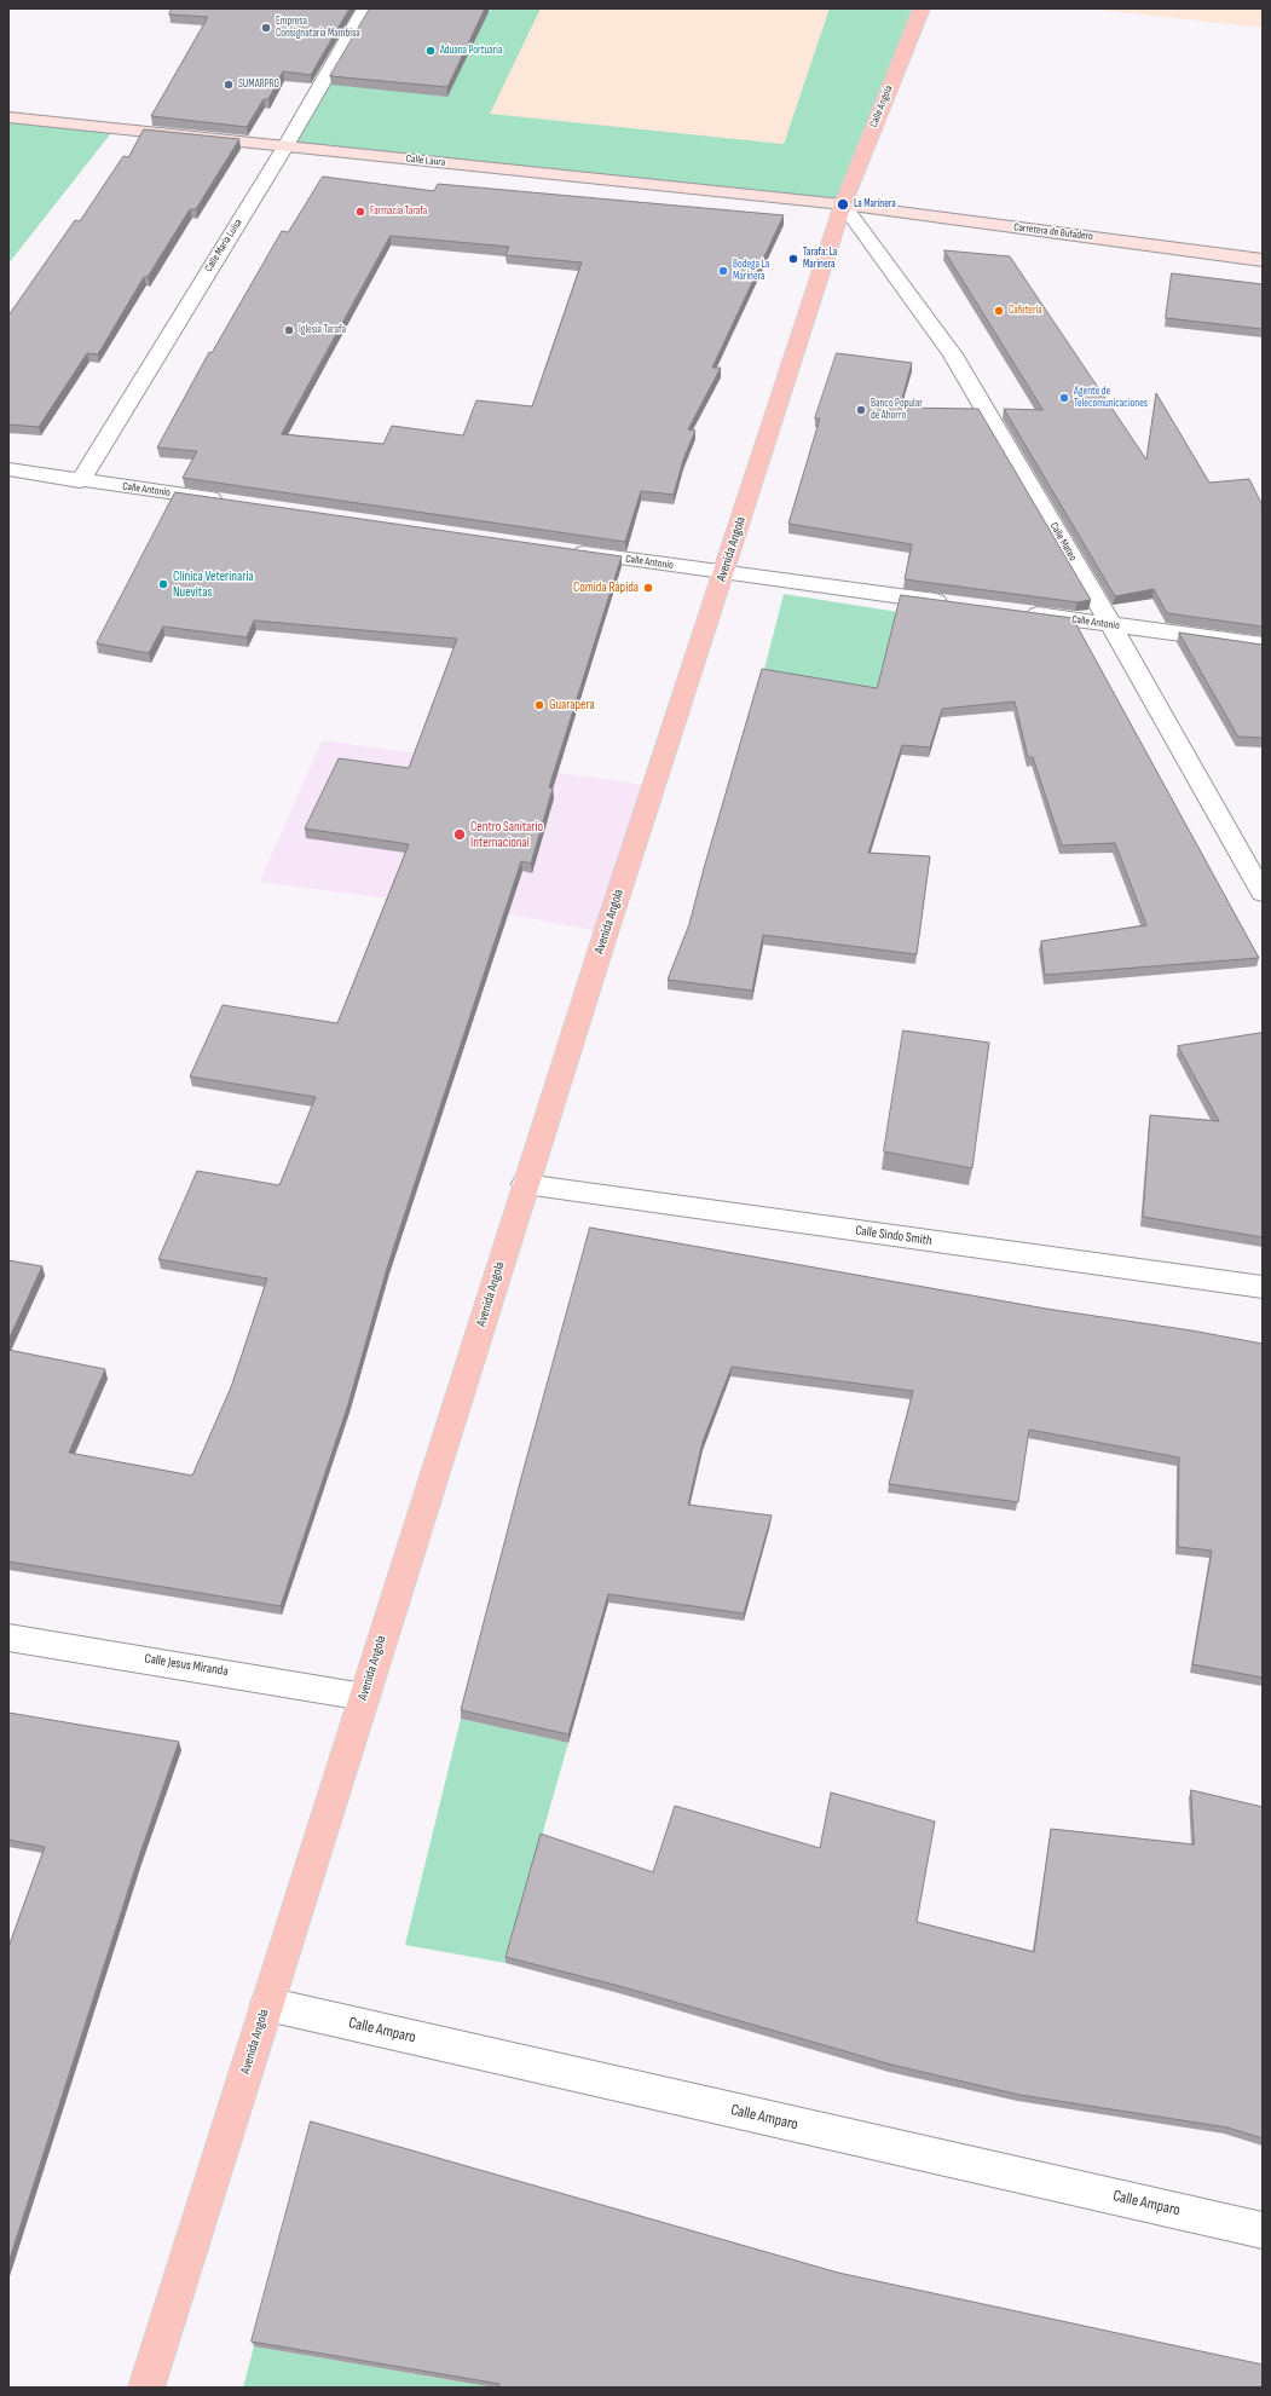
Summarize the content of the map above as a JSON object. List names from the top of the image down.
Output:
{
  "streets": {
    "main road": ["Calle Angola", "Avenida Angola"],
    "street": [
      "Calle Laura",
      "Carretera de Bufadero",
      "Calle María Luisa",
      "Calle Antonio",
      "Calle Mateo",
      "Calle Sindo Smith",
      "Calle Jesus Miranda",
      "Calle Amparo"
    ]
  },
  "crossings": [
    ["Calle Angola", "Calle Laura"],
    ["Calle Angola", "Carretera de Bufadero"],
    ["Calle Angola", "Calle Mateo"],
    ["Calle Angola", "Avenida Angola"],
    ["Calle Laura", "Carretera de Bufadero"],
    ["Calle Laura", "Calle María Luisa"],
    ["Calle Laura", "Calle Mateo"],
    ["Calle Laura", "Avenida Angola"],
    ["Carretera de Bufadero", "Calle Mateo"],
    ["Carretera de Bufadero", "Avenida Angola"],
    ["Calle María Luisa", "Calle Antonio"],
    ["Calle Antonio", "Calle Mateo"],
    ["Calle Antonio", "Avenida Angola"],
    ["Calle Mateo", "Avenida Angola"],
    ["Avenida Angola", "Calle Sindo Smith"],
    ["Avenida Angola", "Calle Jesus Miranda"],
    ["Avenida Angola", "Calle Amparo"]
  ],
  "places": [
    "Empresa Consignataria Mambisa",
    "Aduana Portuaria",
    "SUMARPRO",
    "La Marinera",
    "Farmacia Tarafa",
    "Tarafa: La Marinera",
    "Bodega La Marinera",
    "Cafetería",
    "Iglesia Tarafa",
    "Agente de Telecomunicaciones",
    "Banco Popular de Ahorro",
    "Clínica Veterinaria Nuevitas",
    "Comida Rápida",
    "Guarapera",
    "Centro Sanitario Internacional"
  ]
}
